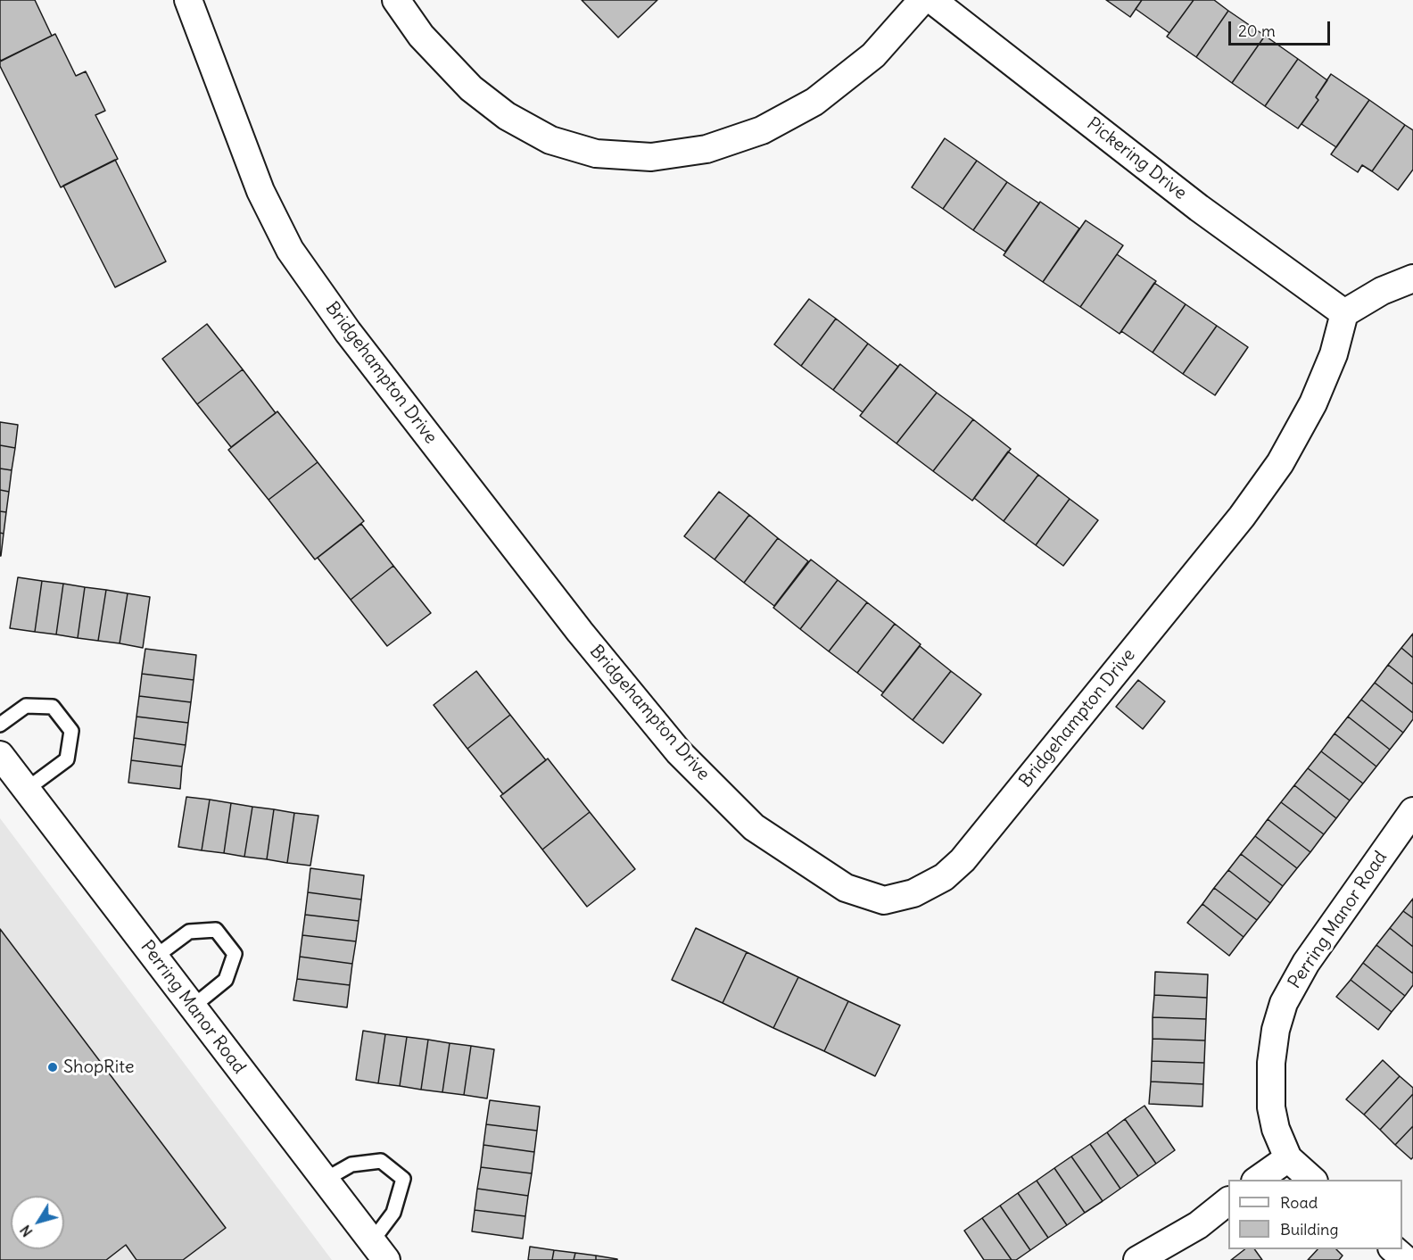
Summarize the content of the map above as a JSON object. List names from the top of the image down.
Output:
{
  "streets": {
    "street": ["Pickering Drive", "Bridgehampton Drive", "Perring Manor Road"]
  },
  "crossings": [
    ["Pickering Drive", "Bridgehampton Drive"]
  ],
  "places": ["ShopRite"],
  "legend": ["Road", "Building"],
  "scale_bar": "20 m",
  "north": "bottom left"
}
